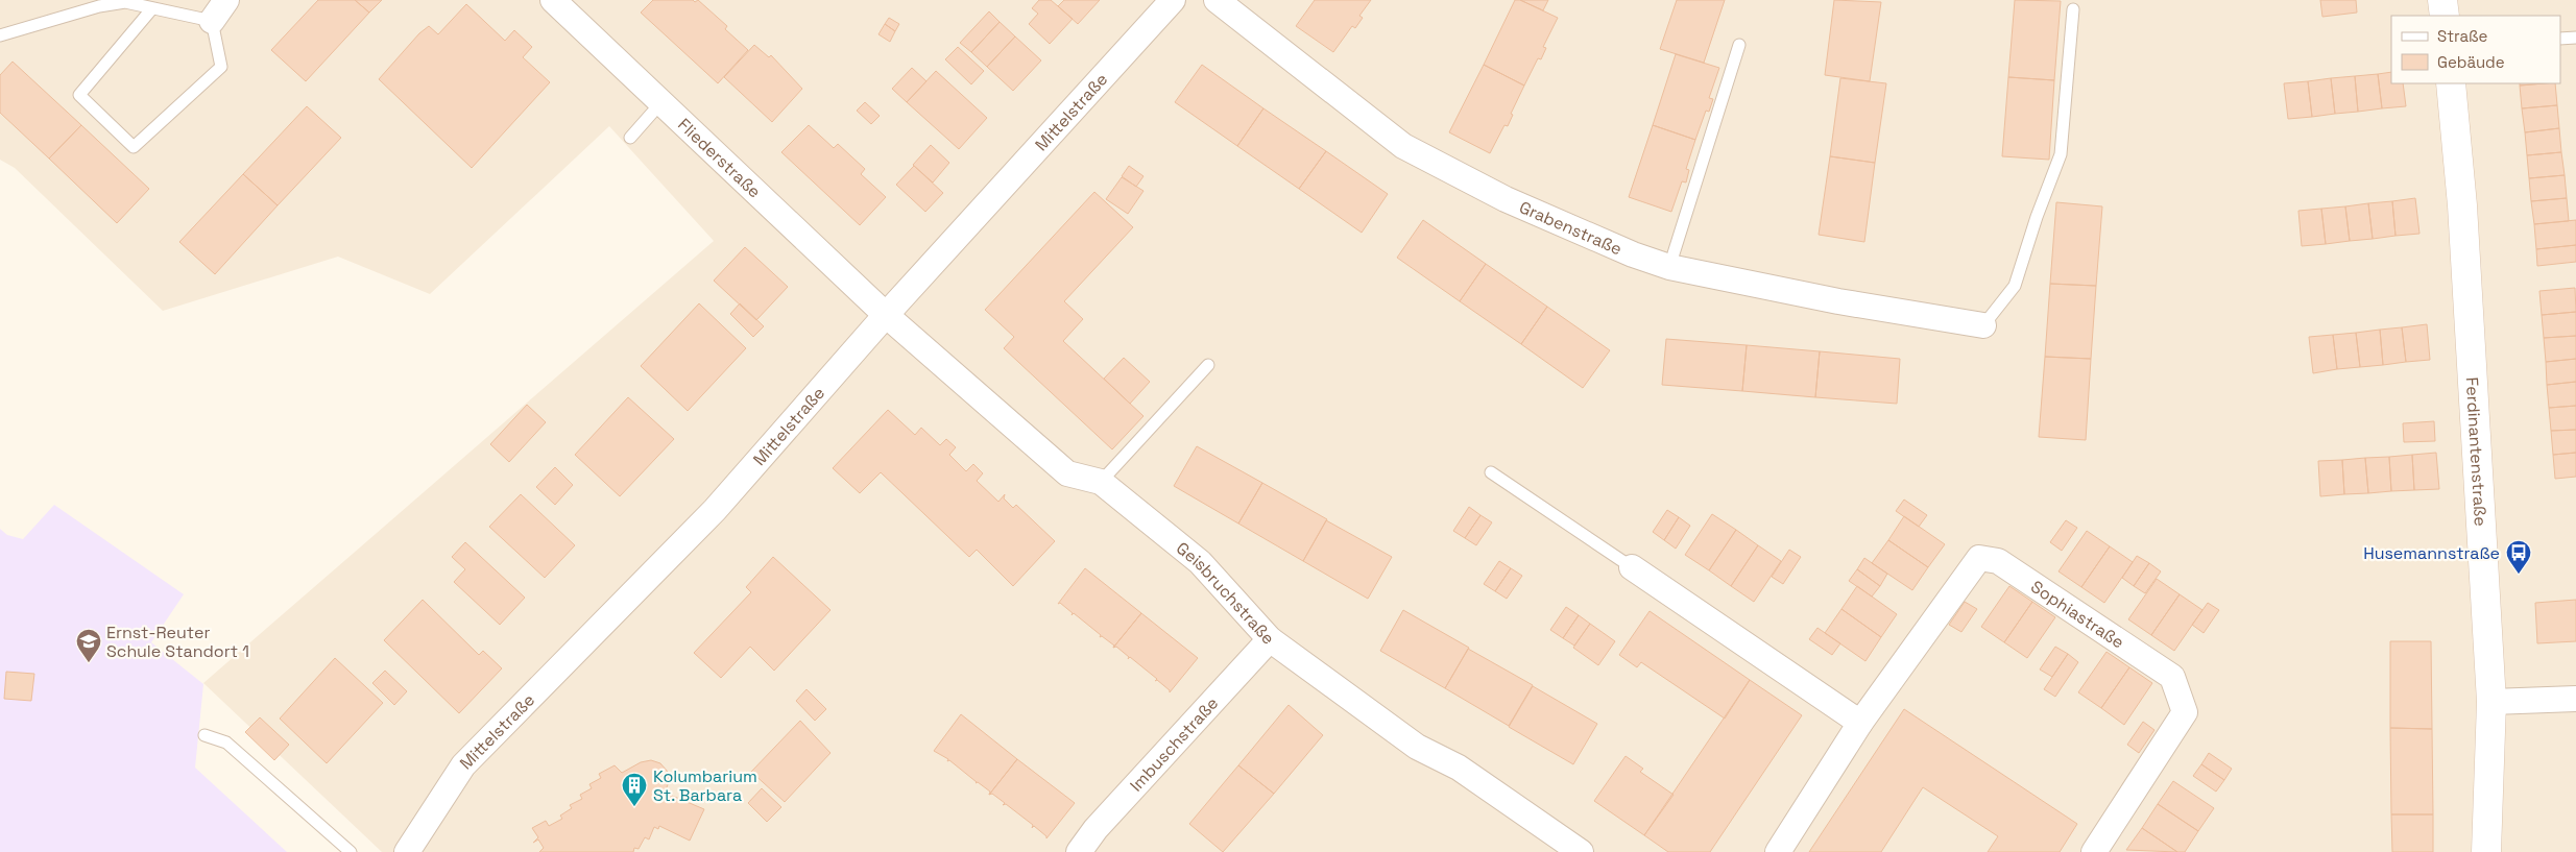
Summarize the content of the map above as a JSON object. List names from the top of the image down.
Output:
{
  "streets": {
    "street": [
      "Mittelstraße",
      "Fliederstraße",
      "Grabenstraße",
      "Ferdinantenstraße",
      "Geisbruchstraße",
      "Sophiastraße",
      "Imbuschstraße"
    ]
  },
  "crossings": [
    ["Mittelstraße", "Fliederstraße"],
    ["Mittelstraße", "Geisbruchstraße"],
    ["Fliederstraße", "Geisbruchstraße"],
    ["Geisbruchstraße", "Imbuschstraße"]
  ],
  "places": {
    "bus stop": ["Husemannstraße"],
    "school or university": ["Ernst-Reuter Schule Standort 1"],
    "building": ["Kolumbarium St. Barbara"]
  },
  "legend": ["Straße", "Gebäude"]
}
